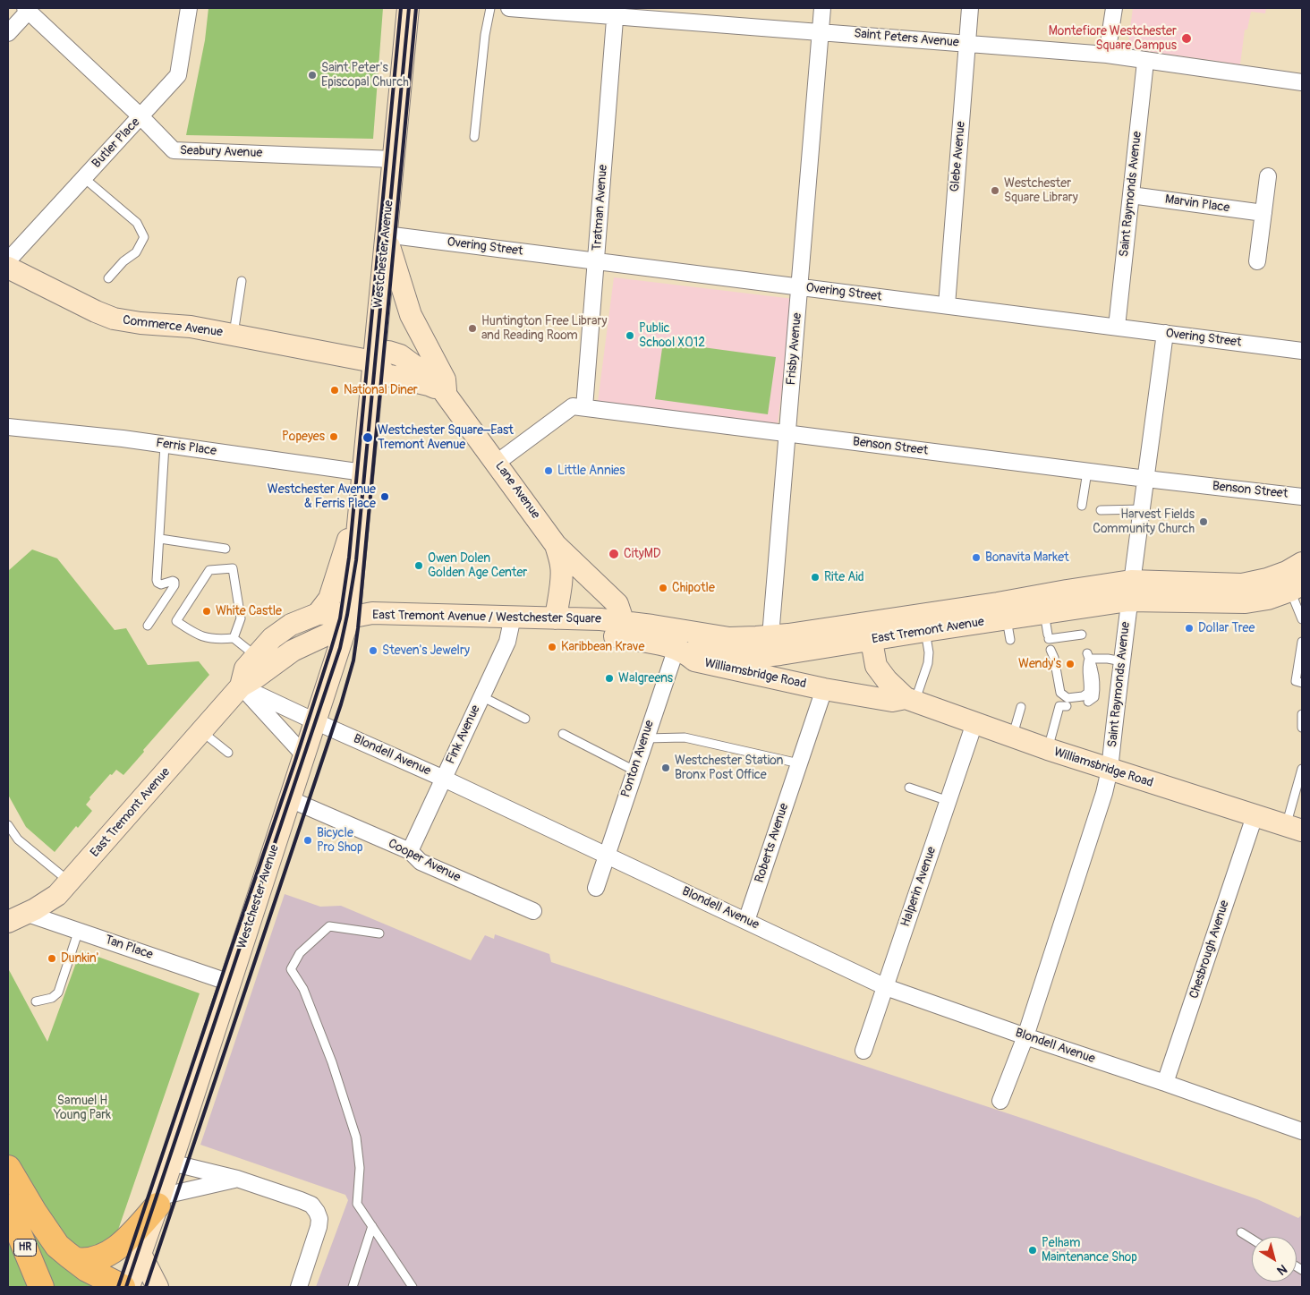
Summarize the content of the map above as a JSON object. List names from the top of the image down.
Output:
{
  "streets": {
    "highway": ["HR"],
    "main road": [
      "Westchester Avenue",
      "Commerce Avenue",
      "Lane Avenue",
      "East Tremont Avenue / Westchester Square",
      "East Tremont Avenue",
      "Williamsbridge Road"
    ],
    "street": [
      "Saint Peters Avenue",
      "Butler Place",
      "Seabury Avenue",
      "Glebe Avenue",
      "Saint Raymonds Avenue",
      "Marvin Place",
      "Tratman Avenue",
      "Overing Street",
      "Frisby Avenue",
      "Benson Street",
      "Ferris Place",
      "Fink Avenue",
      "Blondell Avenue",
      "Ponton Avenue",
      "Roberts Avenue",
      "Cooper Avenue",
      "Halperin Avenue",
      "Tan Place",
      "Chesbrough Avenue"
    ]
  },
  "crossings": [
    ["Saint Peters Avenue", "Glebe Avenue"],
    ["Saint Peters Avenue", "Saint Raymonds Avenue"],
    ["Saint Peters Avenue", "Tratman Avenue"],
    ["Saint Peters Avenue", "Frisby Avenue"],
    ["Butler Place", "Seabury Avenue"],
    ["Seabury Avenue", "Westchester Avenue"],
    ["Glebe Avenue", "Overing Street"],
    ["Saint Raymonds Avenue", "Marvin Place"],
    ["Saint Raymonds Avenue", "Overing Street"],
    ["Saint Raymonds Avenue", "Benson Street"],
    ["Saint Raymonds Avenue", "East Tremont Avenue"],
    ["Saint Raymonds Avenue", "Williamsbridge Road"],
    ["Saint Raymonds Avenue", "Blondell Avenue"],
    ["Tratman Avenue", "Overing Street"],
    ["Tratman Avenue", "Benson Street"],
    ["Overing Street", "Westchester Avenue"],
    ["Overing Street", "Frisby Avenue"],
    ["Westchester Avenue", "Commerce Avenue"],
    ["Westchester Avenue", "Ferris Place"],
    ["Westchester Avenue", "Lane Avenue"],
    ["Westchester Avenue", "East Tremont Avenue / Westchester Square"],
    ["Westchester Avenue", "East Tremont Avenue"],
    ["Westchester Avenue", "Blondell Avenue"],
    ["Westchester Avenue", "Cooper Avenue"],
    ["Westchester Avenue", "Tan Place"],
    ["Commerce Avenue", "Lane Avenue"],
    ["Frisby Avenue", "Benson Street"],
    ["Frisby Avenue", "East Tremont Avenue"],
    ["Benson Street", "Lane Avenue"],
    ["Lane Avenue", "East Tremont Avenue / Westchester Square"],
    ["Lane Avenue", "East Tremont Avenue"],
    ["East Tremont Avenue / Westchester Square", "East Tremont Avenue"],
    ["East Tremont Avenue / Westchester Square", "Fink Avenue"],
    ["East Tremont Avenue", "Williamsbridge Road"],
    ["East Tremont Avenue", "Blondell Avenue"],
    ["East Tremont Avenue", "Ponton Avenue"],
    ["East Tremont Avenue", "Tan Place"],
    ["Williamsbridge Road", "Ponton Avenue"],
    ["Williamsbridge Road", "Roberts Avenue"],
    ["Williamsbridge Road", "Halperin Avenue"],
    ["Williamsbridge Road", "Chesbrough Avenue"],
    ["Fink Avenue", "Blondell Avenue"],
    ["Fink Avenue", "Cooper Avenue"],
    ["Blondell Avenue", "Ponton Avenue"],
    ["Blondell Avenue", "Roberts Avenue"],
    ["Blondell Avenue", "Halperin Avenue"],
    ["Blondell Avenue", "Chesbrough Avenue"]
  ],
  "parks": ["Samuel H Young Park"],
  "places": [
    "Montefiore Westchester Square Campus",
    "Saint Peter's Episcopal Church",
    "Westchester Square Library",
    "Huntington Free Library and Reading Room",
    "Public School X012",
    "National Diner",
    "Popeyes",
    "Westchester Square–East Tremont Avenue",
    "Little Annies",
    "Westchester Avenue & Ferris Place",
    "Harvest Fields Community Church",
    "CityMD",
    "Bonavita Market",
    "Owen Dolen Golden Age Center",
    "Rite Aid",
    "Chipotle",
    "White Castle",
    "Dollar Tree",
    "Karibbean Krave",
    "Steven's Jewelry",
    "Wendy's",
    "Walgreens",
    "Westchester Station Bronx Post Office",
    "Bicycle Pro Shop",
    "Dunkin'",
    "Pelham Maintenance Shop"
  ],
  "north": "bottom right"
}
